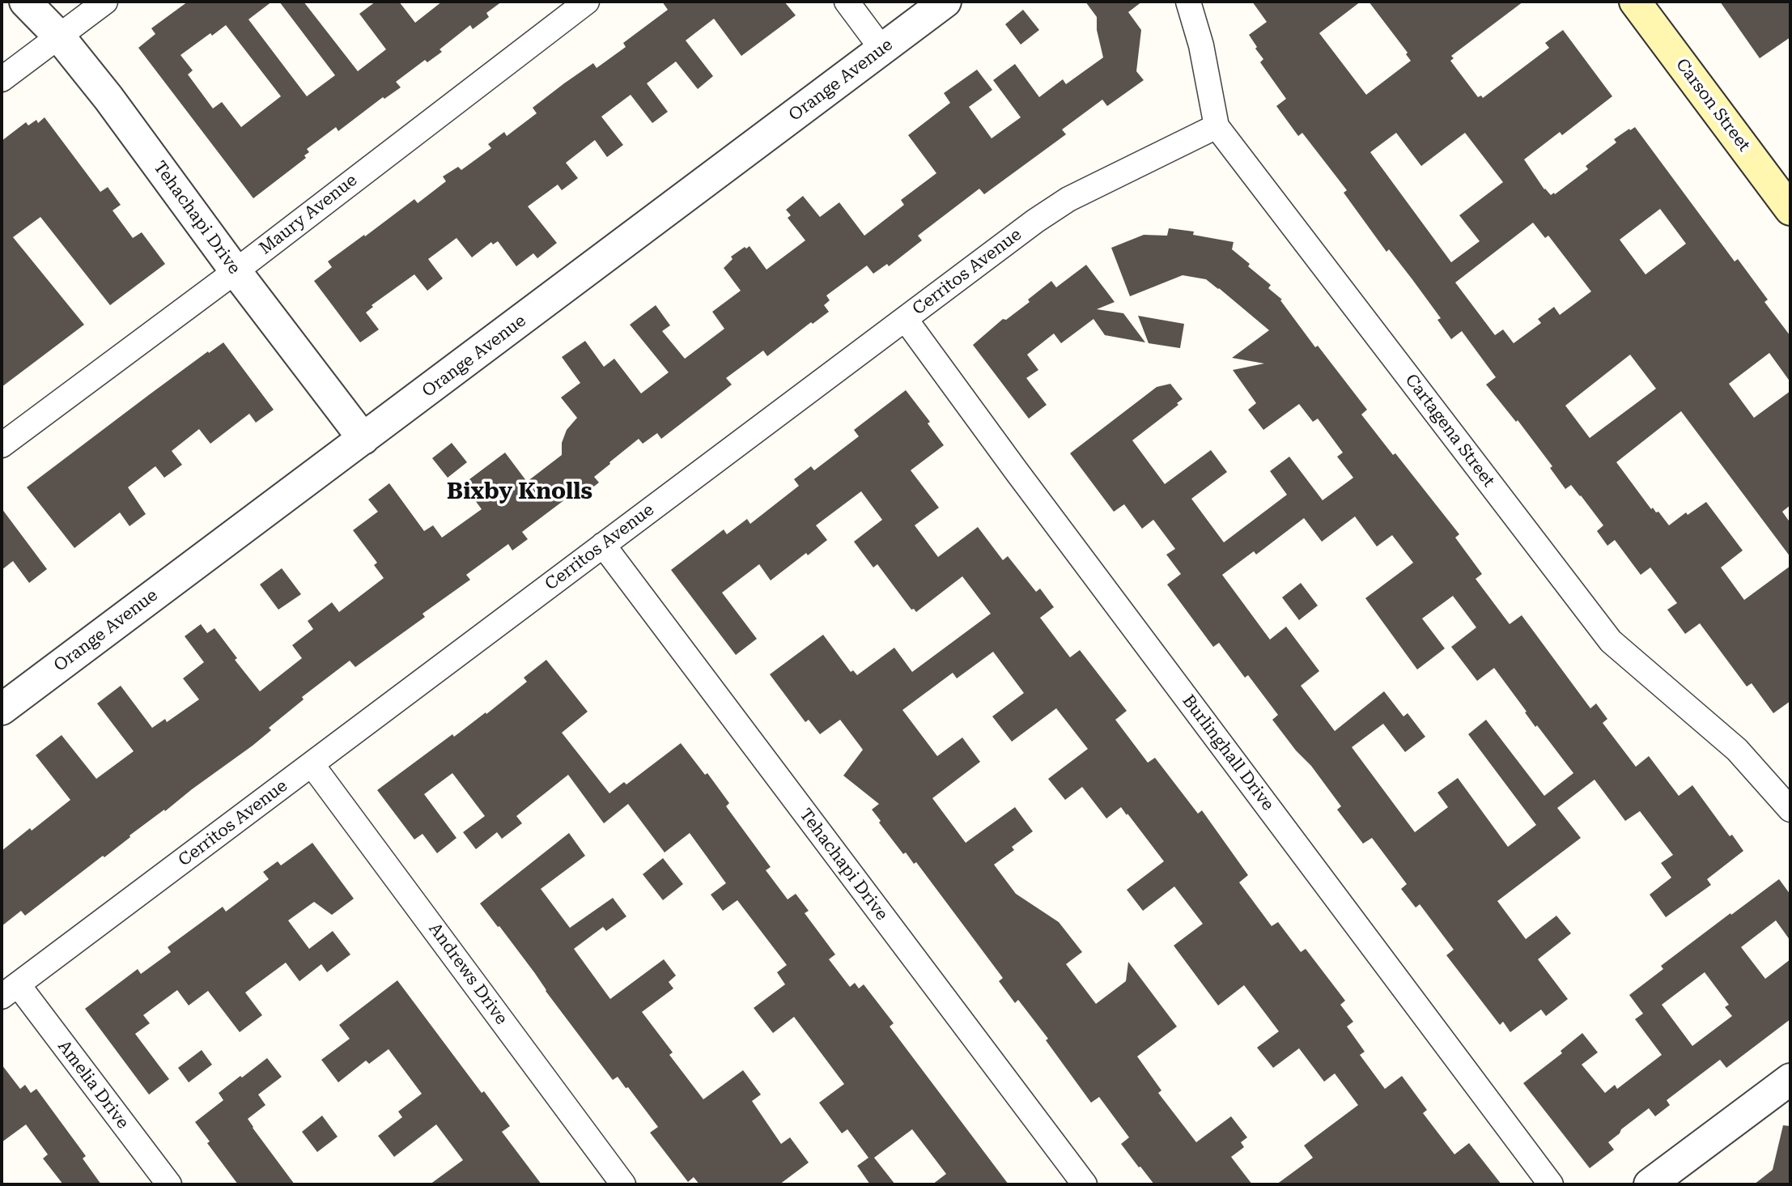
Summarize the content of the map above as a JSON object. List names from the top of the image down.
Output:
{
  "streets": {
    "main road": ["Carson Street"],
    "street": [
      "Orange Avenue",
      "Maury Avenue",
      "Tehachapi Drive",
      "Cerritos Avenue",
      "Cartagena Street",
      "Burlinghall Drive",
      "Andrews Drive",
      "Amelia Drive"
    ]
  },
  "crossings": [
    ["Orange Avenue", "Tehachapi Drive"],
    ["Maury Avenue", "Tehachapi Drive"],
    ["Tehachapi Drive", "Cerritos Avenue"],
    ["Cerritos Avenue", "Cartagena Street"],
    ["Cerritos Avenue", "Burlinghall Drive"],
    ["Cerritos Avenue", "Andrews Drive"],
    ["Cerritos Avenue", "Amelia Drive"]
  ],
  "districts": ["Bixby Knolls"]
}
